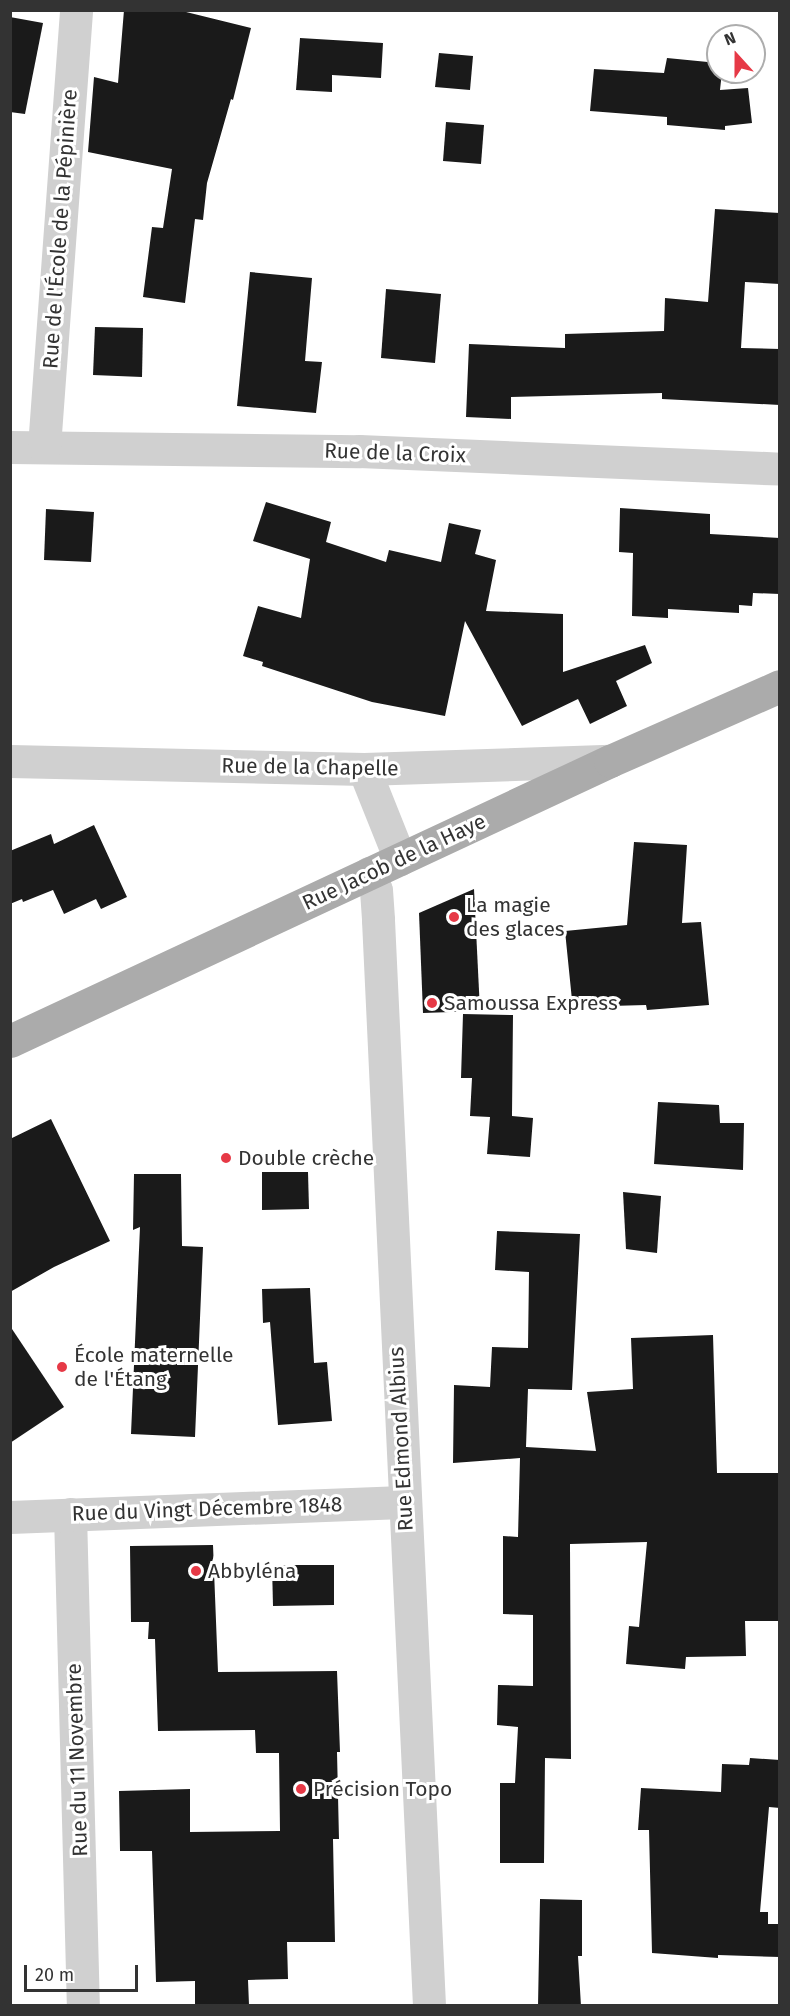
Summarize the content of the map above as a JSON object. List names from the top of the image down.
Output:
{
  "streets": {
    "main road": ["Rue Jacob de la Haye"],
    "street": [
      "Rue de l'École de la Pépinière",
      "Rue de la Croix",
      "Rue de la Chapelle",
      "Rue Edmond Albius",
      "Rue du Vingt Décembre 1848",
      "Rue du 11 Novembre"
    ]
  },
  "crossings": [
    ["Rue de l'École de la Pépinière", "Rue de la Croix"],
    ["Rue de la Chapelle", "Rue Jacob de la Haye"],
    ["Rue Jacob de la Haye", "Rue Edmond Albius"],
    ["Rue Edmond Albius", "Rue du Vingt Décembre 1848"],
    ["Rue du Vingt Décembre 1848", "Rue du 11 Novembre"]
  ],
  "places": [
    "La magie des glaces",
    "Samoussa Express",
    "Double crèche",
    "École maternelle de l'Étang",
    "Abbyléna",
    "Précision Topo"
  ],
  "scale_bar": "20 m",
  "north": "top"
}
